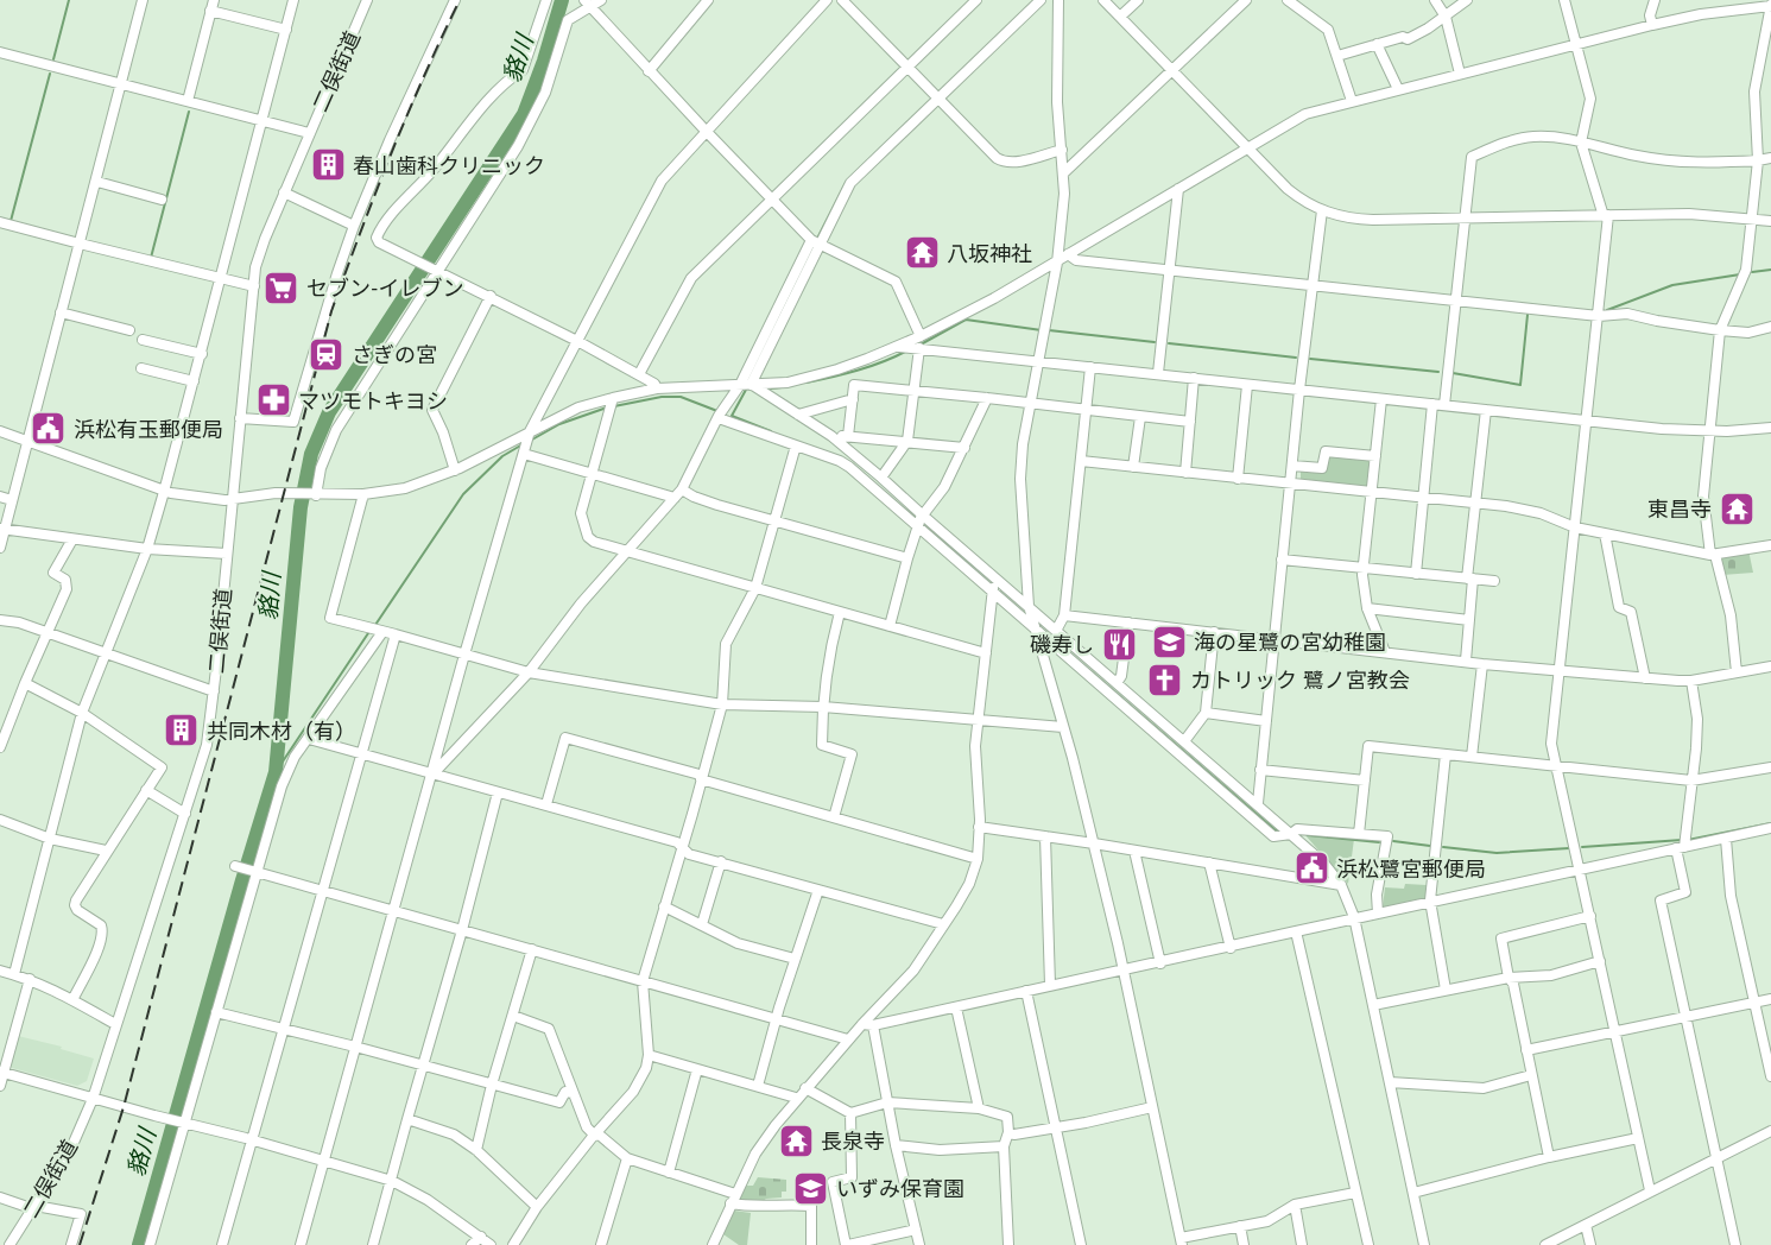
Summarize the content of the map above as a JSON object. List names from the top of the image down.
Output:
{
  "streets": {
    "street": ["二俣街道"]
  },
  "water": ["貉川"],
  "places": {
    "building": ["春山歯科クリニック", "共同木材（有）"],
    "temple": ["八坂神社", "東昌寺", "長泉寺"],
    "supermarket": ["セブン-イレブン"],
    "station": ["さぎの宮"],
    "pharmacy": ["マツモトキヨシ"],
    "public building": ["浜松有玉郵便局", "浜松鷺宮郵便局"],
    "school or university": ["海の星鷺の宮幼稚園", "いずみ保育園"],
    "restaurant": ["磯寿し"],
    "church": ["カトリック 鷺ノ宮教会"]
  }
}
